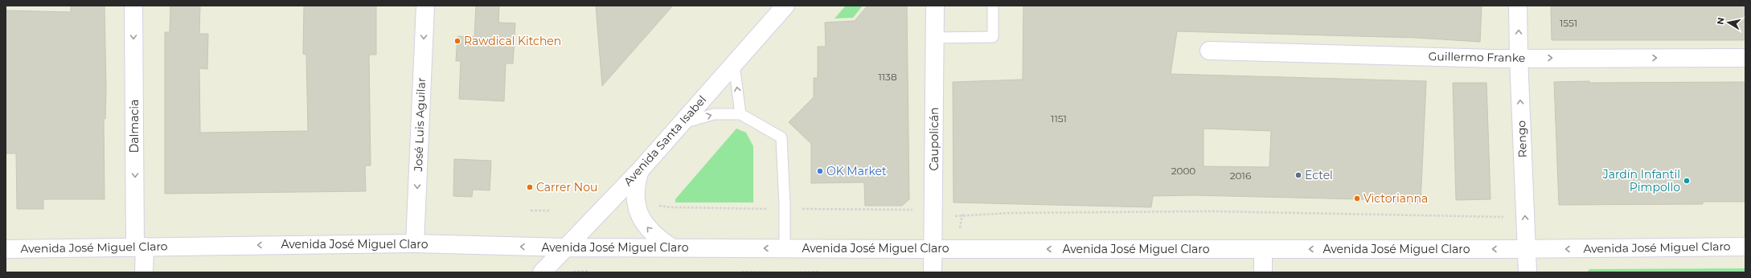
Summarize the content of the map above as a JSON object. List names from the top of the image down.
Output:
{
  "streets": {
    "street": [
      "Guillermo Franke",
      "José Luis Aguilar",
      "Dalmacia",
      "Caupolicán",
      "Rengo",
      "Avenida Santa Isabel",
      "Avenida José Miguel Claro"
    ]
  },
  "crossings": [
    ["Guillermo Franke", "Rengo"],
    ["José Luis Aguilar", "Avenida José Miguel Claro"],
    ["Dalmacia", "Avenida José Miguel Claro"],
    ["Caupolicán", "Avenida José Miguel Claro"],
    ["Rengo", "Avenida José Miguel Claro"],
    ["Avenida Santa Isabel", "Avenida José Miguel Claro"]
  ],
  "one_way": [
    "Guillermo Franke",
    "José Luis Aguilar",
    "Dalmacia",
    "Rengo",
    "Avenida José Miguel Claro"
  ],
  "places": [
    "Rawdical Kitchen",
    "OK Market",
    "Ectel",
    "Jardín Infantil Pimpollo",
    "Carrer Nou",
    "Victorianna"
  ],
  "house_numbers": [
    "1551",
    "1138",
    "1151",
    "2000",
    "2016"
  ],
  "north": "left"
}
